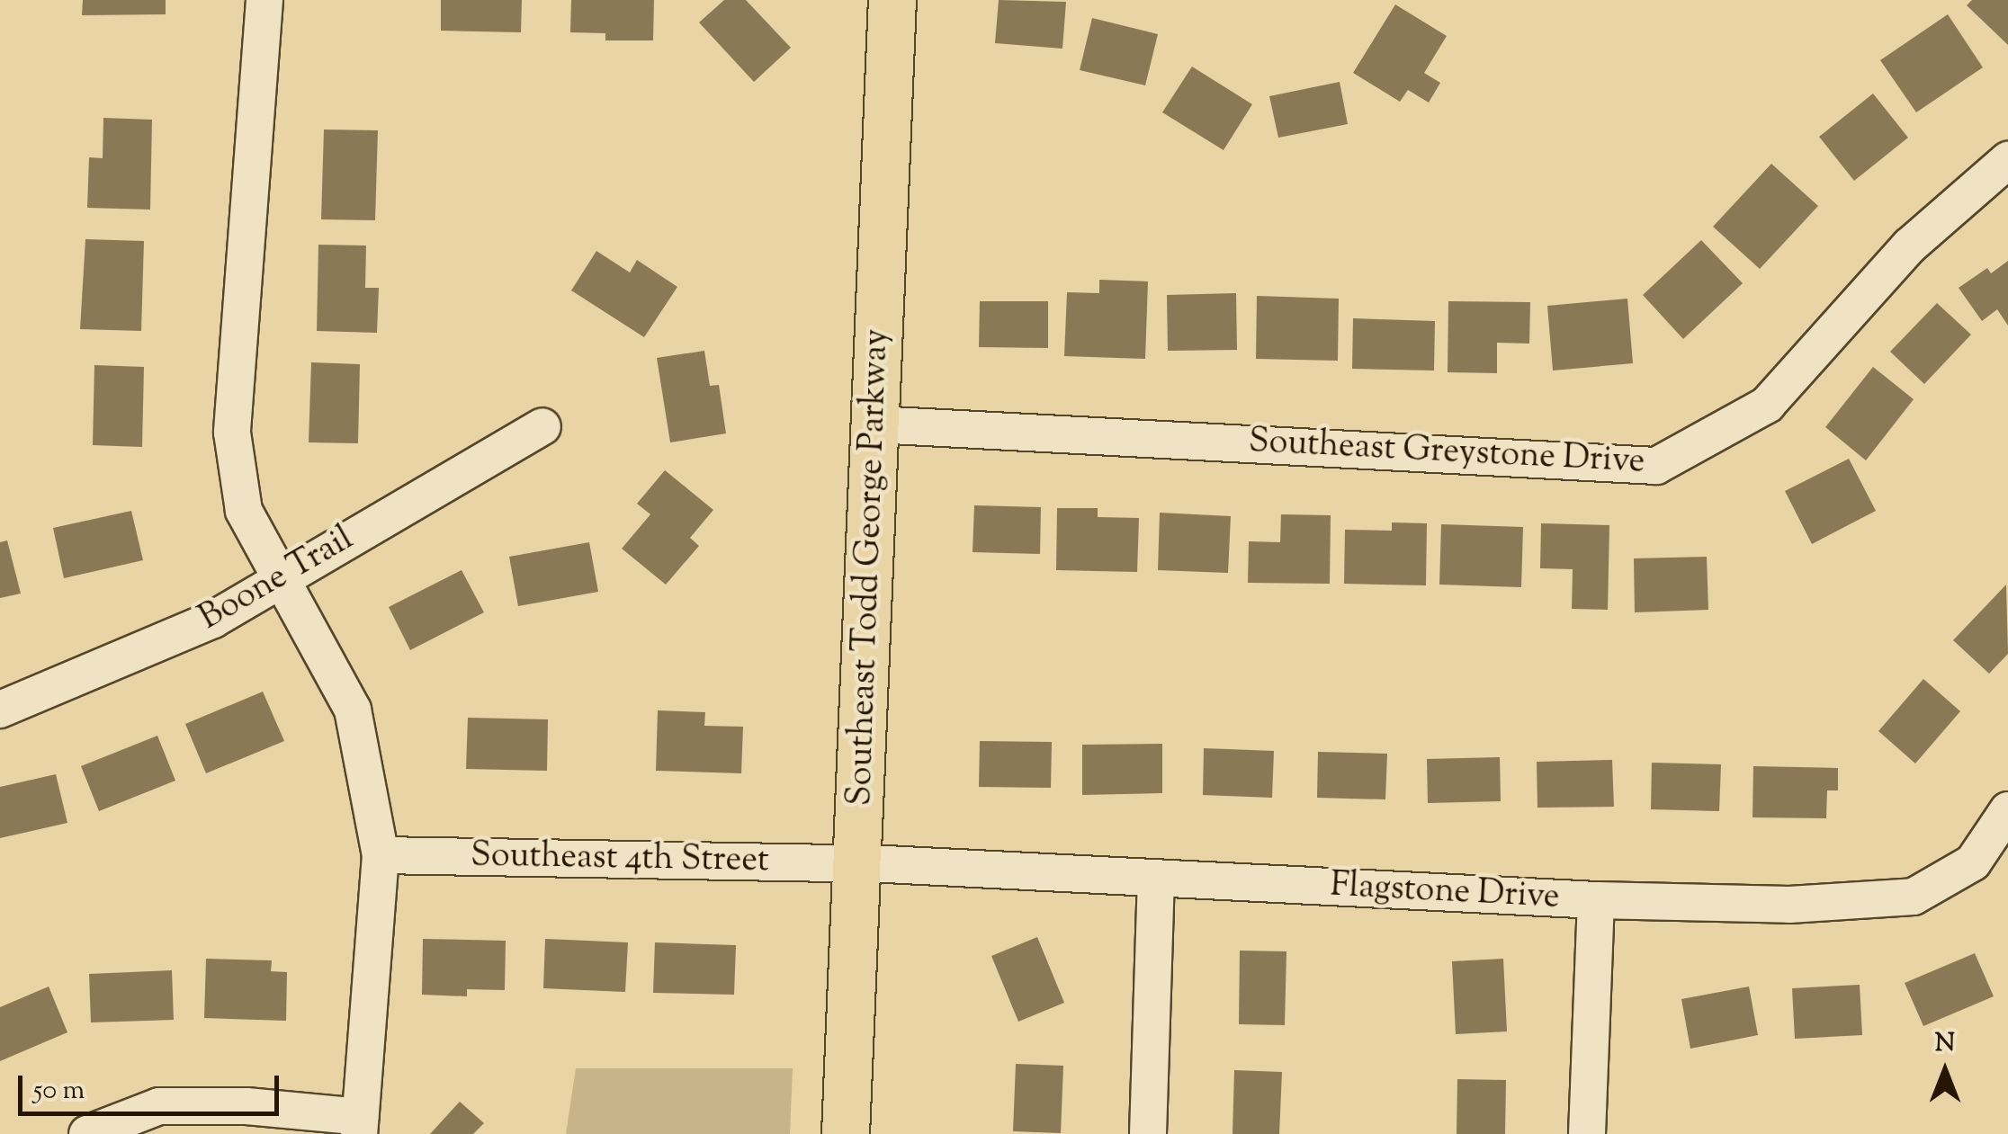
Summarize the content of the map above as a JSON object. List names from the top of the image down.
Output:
{
  "streets": {
    "main road": ["Southeast Todd George Parkway"],
    "street": [
      "Southeast Greystone Drive",
      "Boone Trail",
      "Southeast 4th Street",
      "Flagstone Drive"
    ]
  },
  "crossings": [
    ["Southeast Greystone Drive", "Southeast Todd George Parkway"],
    ["Southeast Todd George Parkway", "Southeast 4th Street"],
    ["Southeast Todd George Parkway", "Flagstone Drive"],
    ["Southeast 4th Street", "Flagstone Drive"]
  ],
  "scale_bar": "50 m",
  "north": "top"
}
